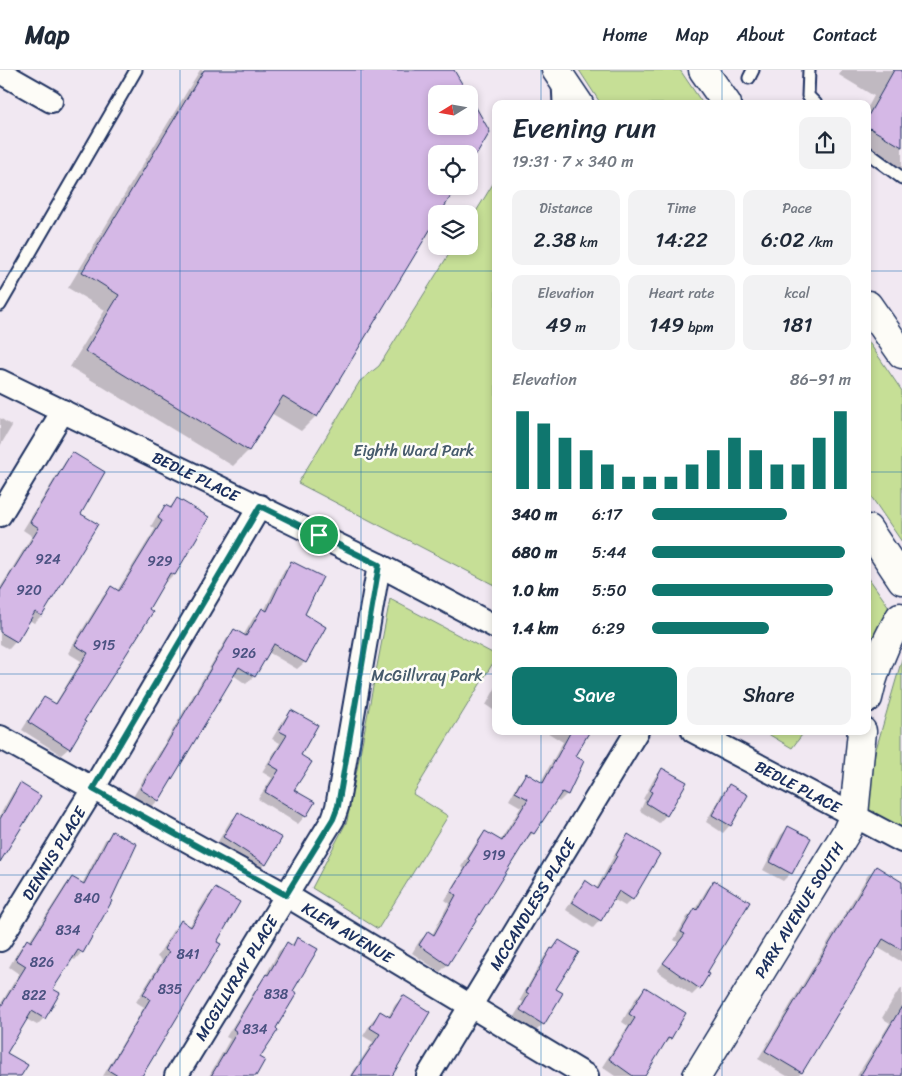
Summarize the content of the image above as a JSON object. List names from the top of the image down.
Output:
{
  "streets": {
    "main road": ["PARK AVENUE SOUTH"],
    "street": [
      "BEDLE PLACE",
      "DENNIS PLACE",
      "MCCANDLESS PLACE",
      "KLEM AVENUE",
      "MCGILLVRAY PLACE"
    ]
  },
  "crossings": [
    ["BEDLE PLACE", "DENNIS PLACE"],
    ["BEDLE PLACE", "PARK AVENUE SOUTH"],
    ["BEDLE PLACE", "MCGILLVRAY PLACE"],
    ["DENNIS PLACE", "KLEM AVENUE"],
    ["MCCANDLESS PLACE", "KLEM AVENUE"],
    ["KLEM AVENUE", "MCGILLVRAY PLACE"]
  ],
  "parks": ["Eighth Ward Park", "McGillvray Park"],
  "house_numbers": [
    "924",
    "929",
    "920",
    "915",
    "926",
    "919",
    "840",
    "834",
    "841",
    "826",
    "835",
    "838",
    "822",
    "834"
  ],
  "north": "left",
  "page": {
    "header": "Map",
    "nav": [
      "Home",
      "Map",
      "About",
      "Contact"
    ],
    "heading": ["Evening run", "19:31 · 7 × 340 m"],
    "stats": [
      ["Distance", "2.38 km"],
      ["Time", "14:22"],
      ["Pace", "6:02 /km"],
      ["Elevation", "49 m"],
      ["Heart rate", "149 bpm"],
      ["kcal", "181"]
    ],
    "chart": ["Elevation", "86–91 m"],
    "list": [
      {
        "name": "340 m",
        "note": "6:17"
      },
      {
        "name": "680 m",
        "note": "5:44"
      },
      {
        "name": "1.0 km",
        "note": "5:50"
      },
      {
        "name": "1.4 km",
        "note": "6:29"
      }
    ],
    "buttons": ["Save", "Share"]
  }
}
